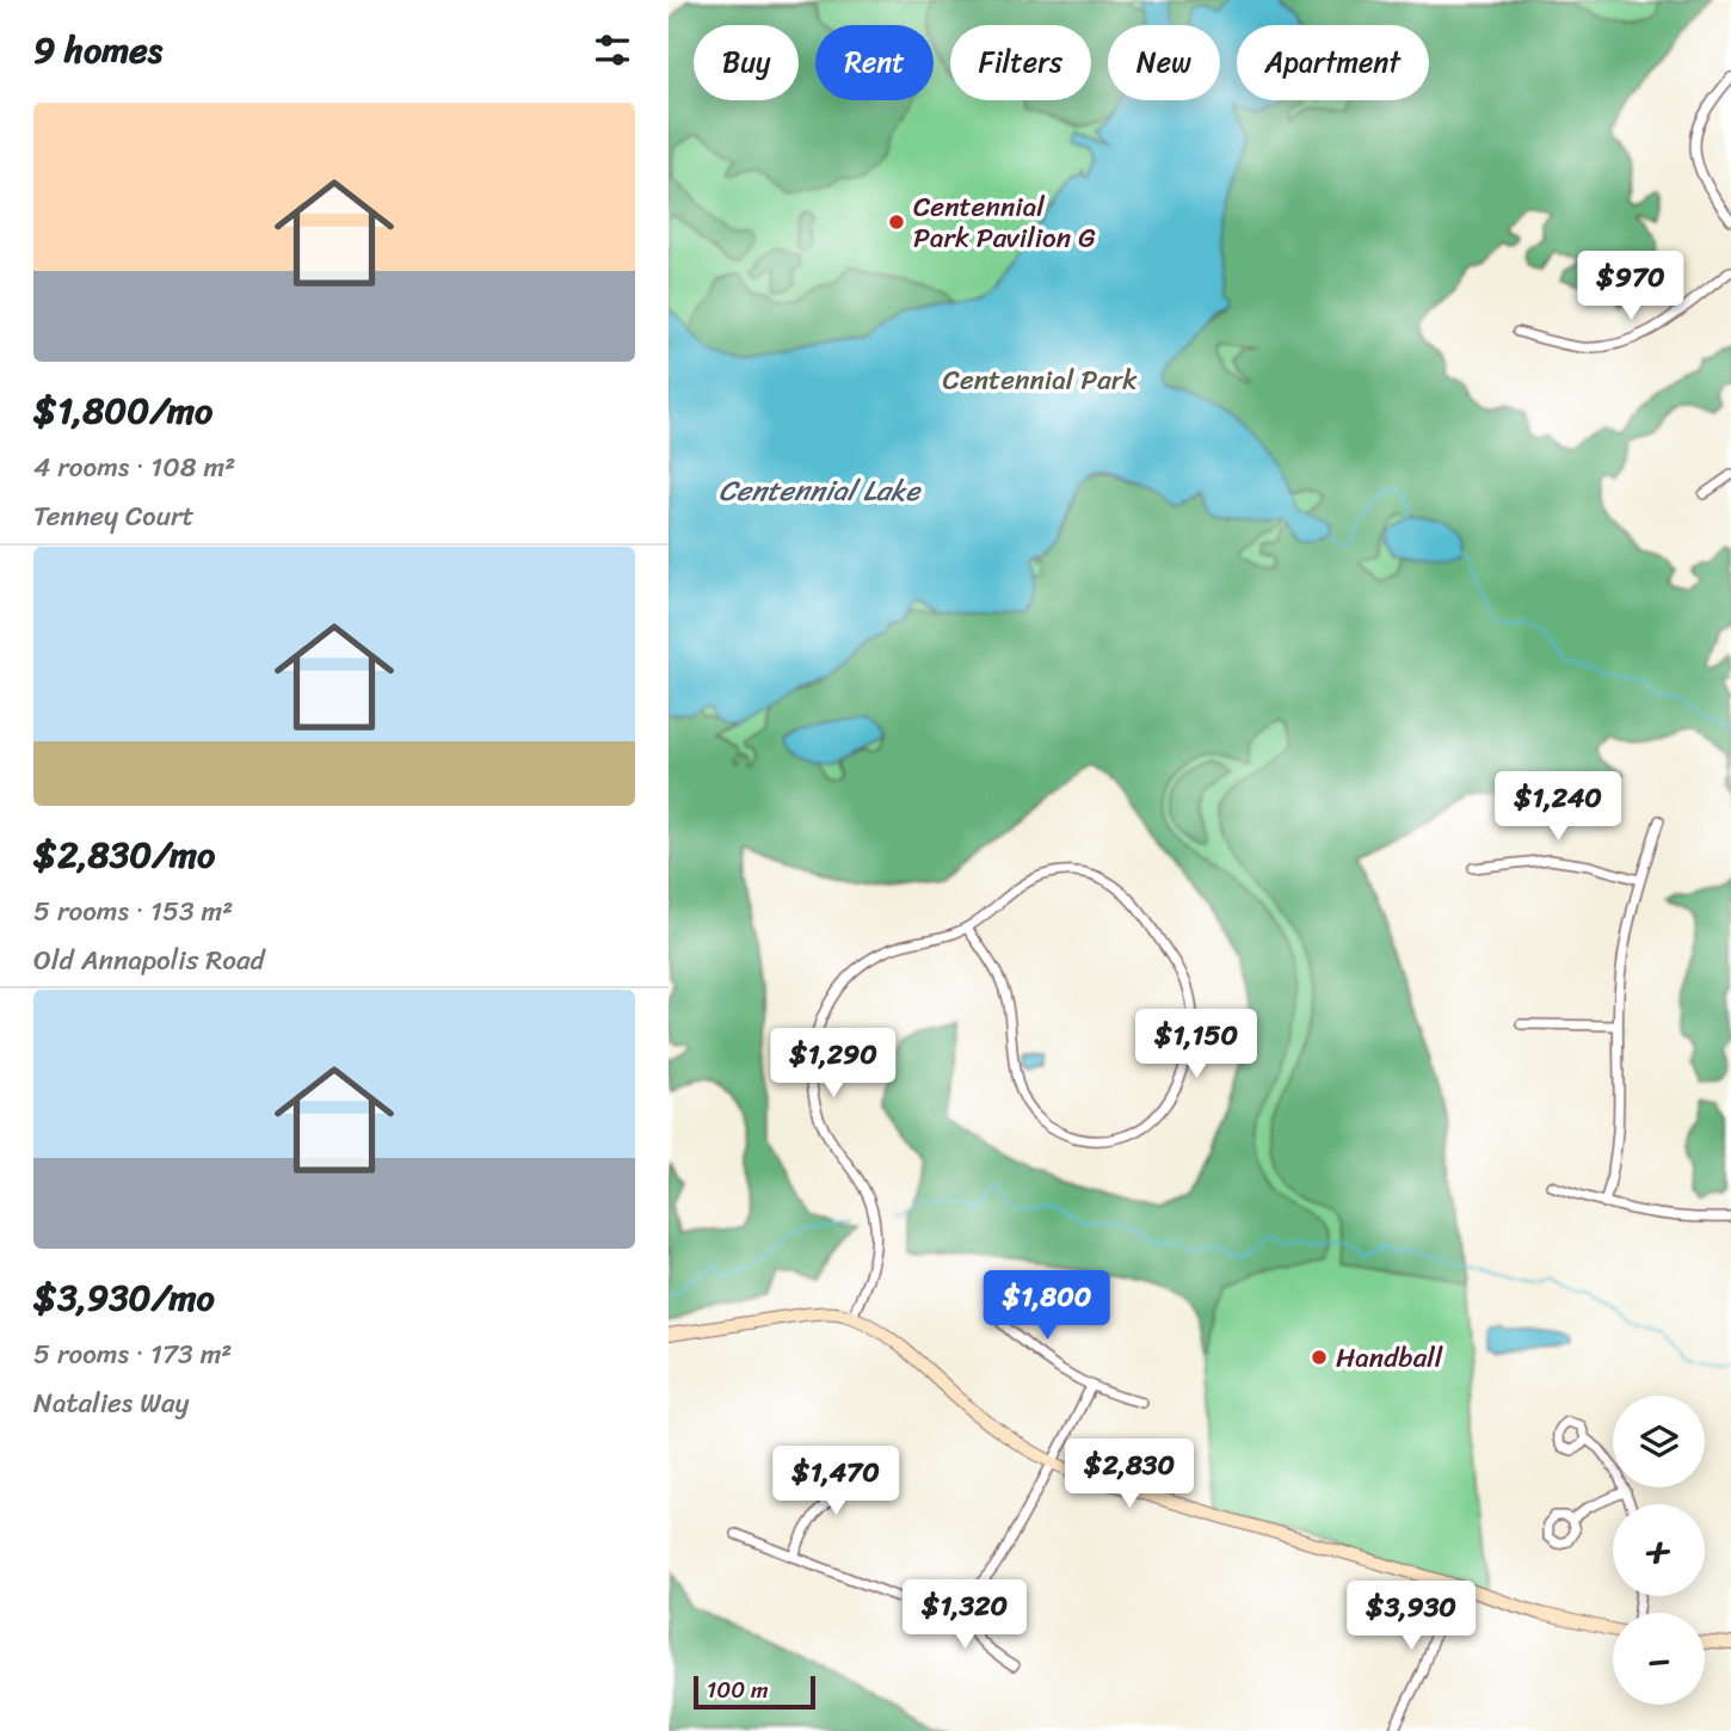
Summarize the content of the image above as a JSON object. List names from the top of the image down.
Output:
{
  "water": ["Centennial Lake"],
  "parks": ["Centennial Park"],
  "places": ["Centennial Park Pavilion G", "Handball"],
  "scale_bar": "100 m",
  "page": {
    "heading": "9 homes",
    "chip": [
      "Buy",
      "Rent",
      "Filters",
      "New",
      "Apartment"
    ],
    "list": [
      {
        "name": "$1,800/mo",
        "note": "4 rooms · 108 m² · Tenney Court"
      },
      {
        "name": "$2,830/mo",
        "note": "5 rooms · 153 m² · Old Annapolis Road"
      },
      {
        "name": "$3,930/mo",
        "note": "5 rooms · 173 m² · Natalies Way"
      }
    ],
    "price": [
      "$970",
      "$1,240",
      "$1,150",
      "$1,290",
      "$1,800",
      "$2,830",
      "$1,470",
      "$1,320",
      "$3,930"
    ],
    "map_buttons": ["+", "−"],
    "scale": "100 m"
  }
}
